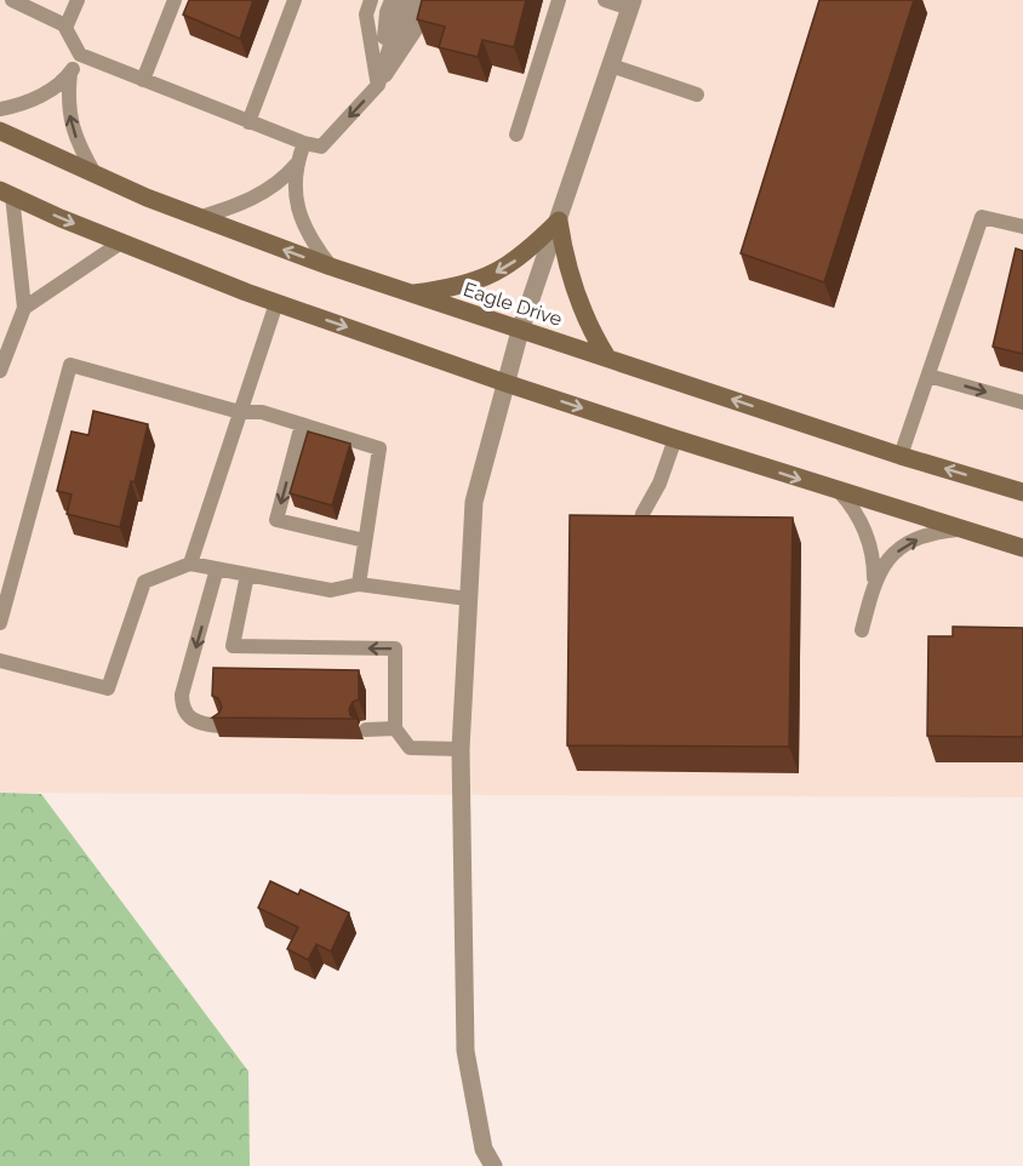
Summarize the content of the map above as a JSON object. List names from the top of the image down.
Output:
{
  "streets": {
    "street": ["Eagle Drive"]
  }
}
